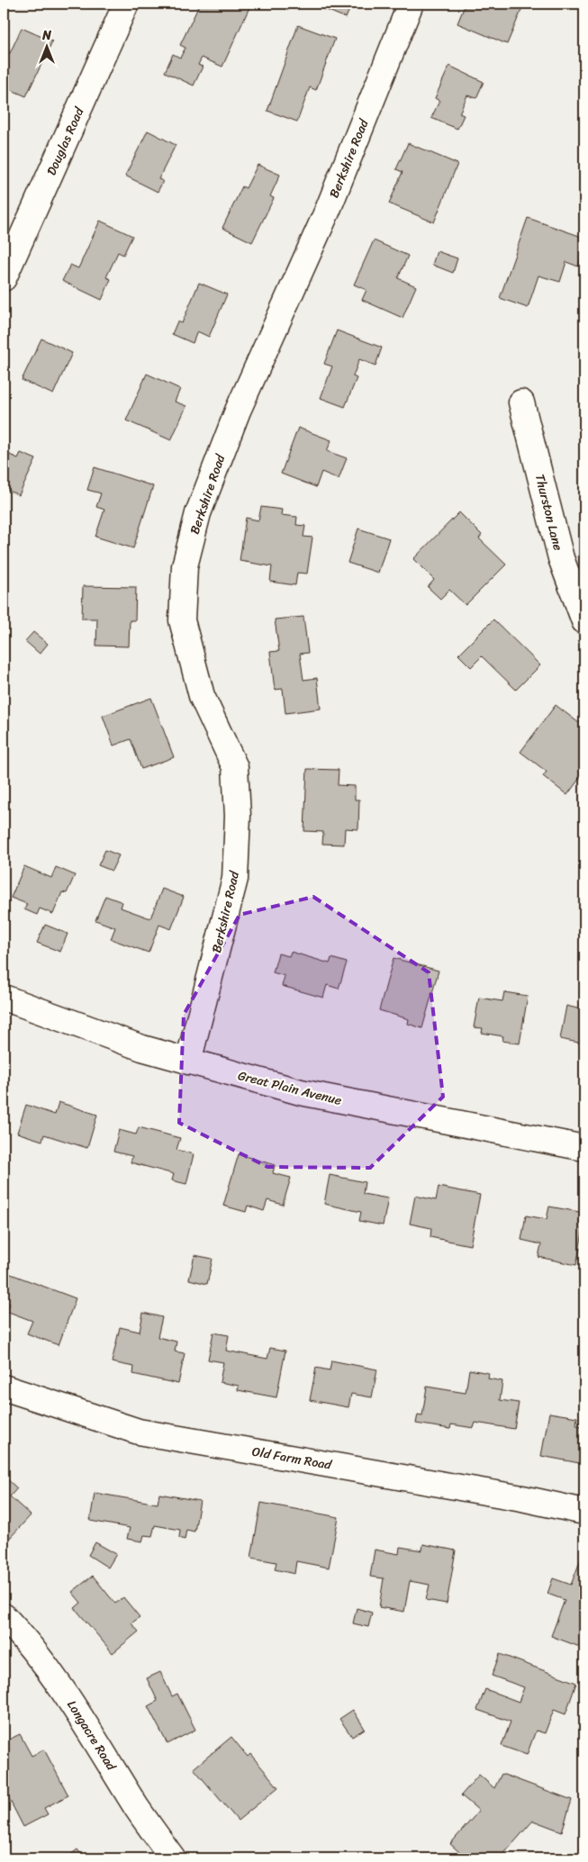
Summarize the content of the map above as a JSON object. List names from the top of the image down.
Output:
{
  "streets": {
    "street": [
      "Douglas Road",
      "Berkshire Road",
      "Thurston Lane",
      "Great Plain Avenue",
      "Old Farm Road",
      "Longacre Road"
    ]
  },
  "crossings": [
    ["Berkshire Road", "Great Plain Avenue"]
  ],
  "north": "top"
}
